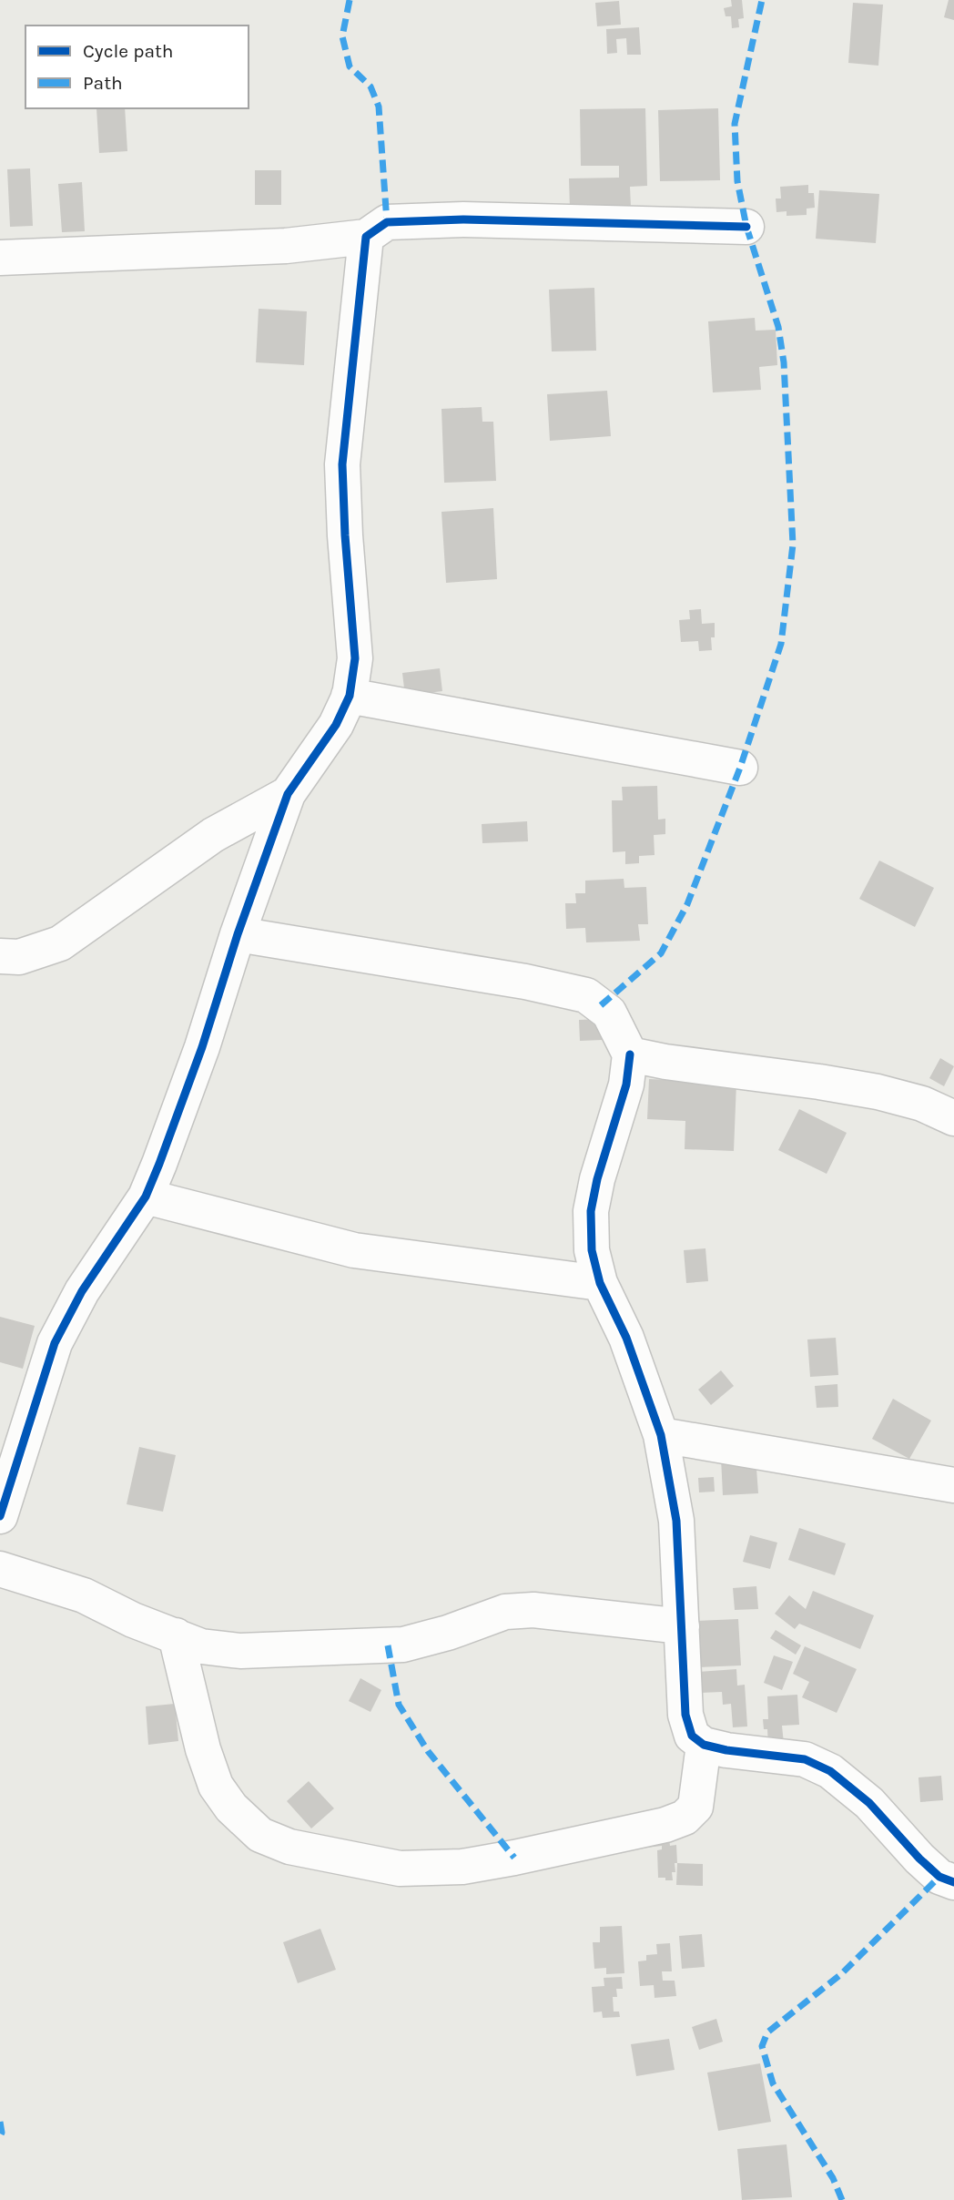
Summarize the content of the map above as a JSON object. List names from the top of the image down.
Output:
{
  "legend": ["Cycle path", "Path"]
}
